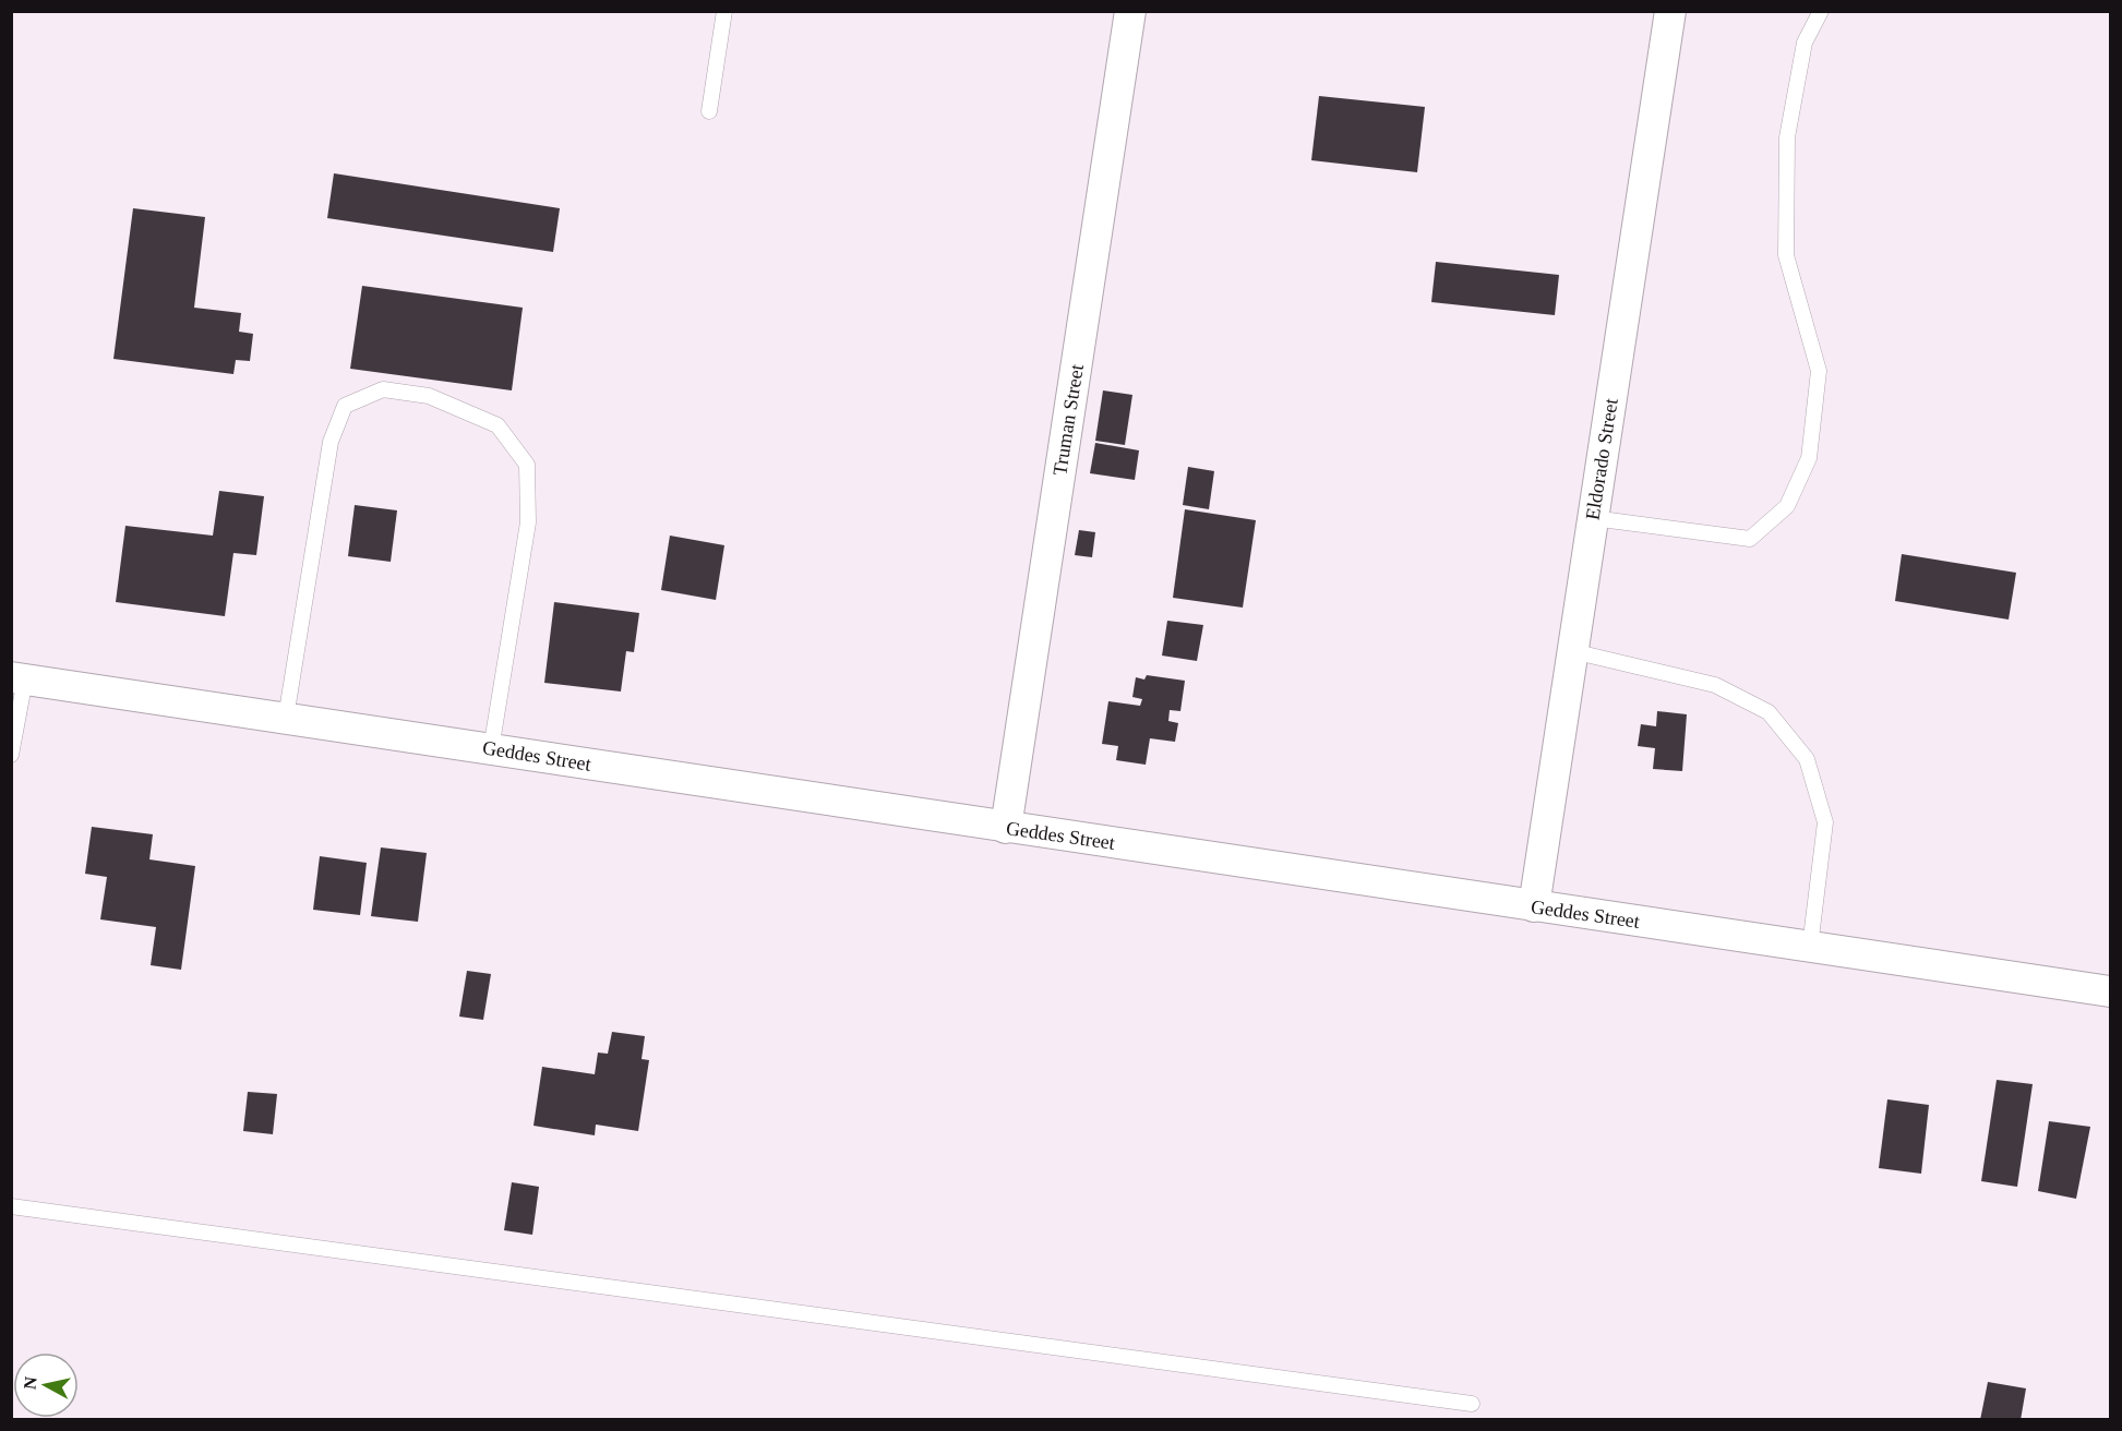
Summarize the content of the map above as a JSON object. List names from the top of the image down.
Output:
{
  "streets": {
    "street": ["Truman Street", "Eldorado Street", "Geddes Street"]
  },
  "crossings": [
    ["Truman Street", "Geddes Street"],
    ["Eldorado Street", "Geddes Street"]
  ],
  "north": "left"
}
